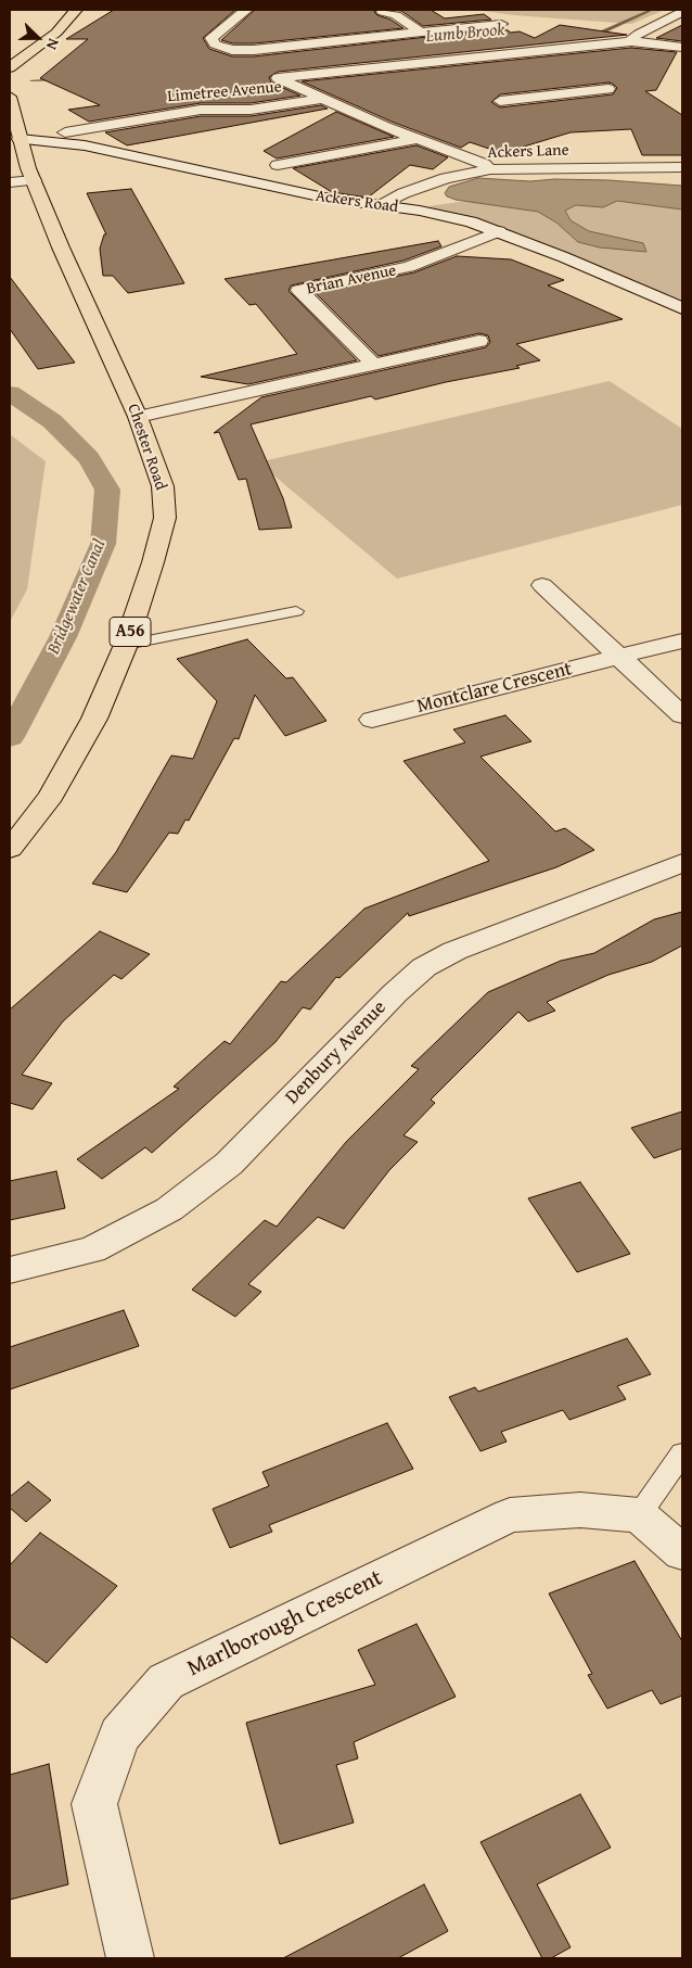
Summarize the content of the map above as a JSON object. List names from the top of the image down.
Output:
{
  "streets": {
    "main road": ["Chester Road", "A56"],
    "street": [
      "Limetree Avenue",
      "Ackers Lane",
      "Ackers Road",
      "Brian Avenue",
      "Montclare Crescent",
      "Denbury Avenue",
      "Marlborough Crescent"
    ]
  },
  "crossings": [
    ["Limetree Avenue", "Ackers Lane"],
    ["Ackers Lane", "Ackers Road"],
    ["Ackers Road", "Brian Avenue"],
    ["Ackers Road", "Chester Road"]
  ],
  "water": ["Lumb Brook", "Bridgewater Canal"],
  "north": "right"
}
